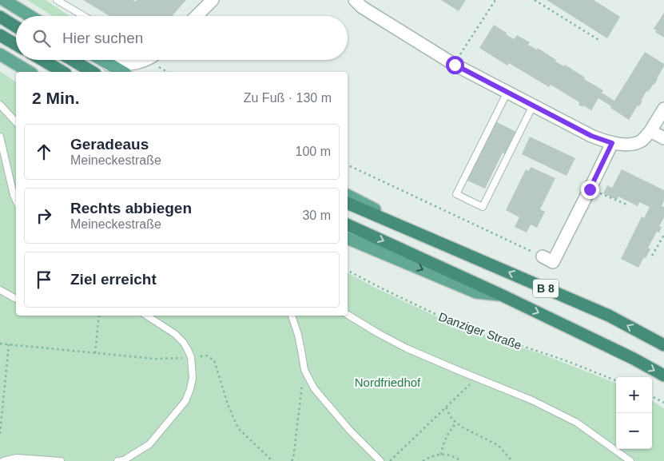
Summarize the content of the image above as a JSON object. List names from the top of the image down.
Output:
{
  "streets": {
    "highway": ["B 8"],
    "path": ["Danziger Straße"]
  },
  "parks": ["Nordfriedhof"],
  "page": {
    "search": "Hier suchen",
    "heading": ["2 Min.", "Zu Fuß · 130 m"],
    "list": [
      ["Geradeaus", "Meineckestraße", "100 m"],
      ["Rechts abbiegen", "Meineckestraße", "30 m"],
      "Ziel erreicht"
    ],
    "map_buttons": ["+", "−"]
  }
}
